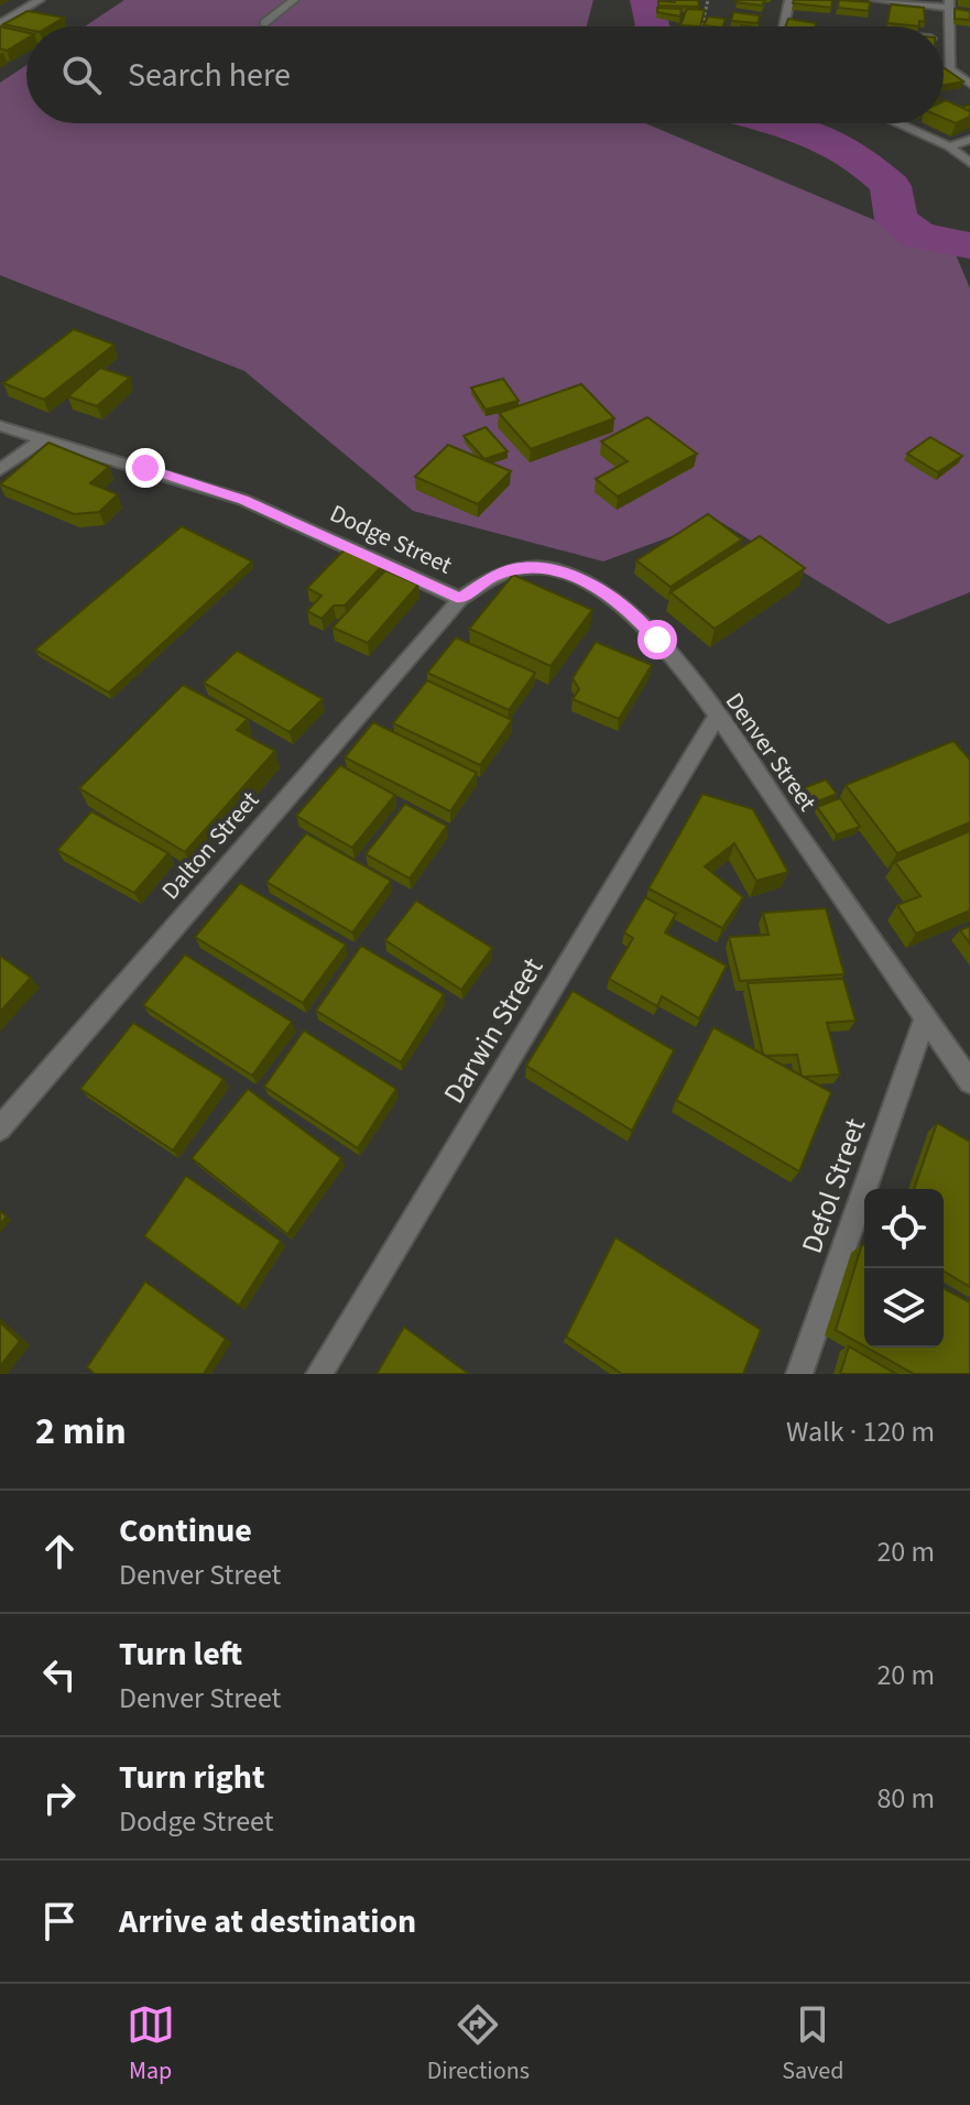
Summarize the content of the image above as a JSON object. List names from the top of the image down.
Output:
{
  "streets": {
    "street": [
      "Dodge Street",
      "Denver Street",
      "Dalton Street",
      "Darwin Street",
      "Defol Street"
    ]
  },
  "crossings": [
    ["Dodge Street", "Denver Street"],
    ["Dodge Street", "Dalton Street"],
    ["Denver Street", "Dalton Street"],
    ["Denver Street", "Darwin Street"],
    ["Denver Street", "Defol Street"]
  ],
  "page": {
    "search": "Search here",
    "heading": ["2 min", "Walk · 120 m"],
    "list": [
      ["Continue", "Denver Street", "20 m"],
      ["Turn left", "Denver Street", "20 m"],
      ["Turn right", "Dodge Street", "80 m"],
      "Arrive at destination"
    ],
    "nav": ["Map", "Directions", "Saved"]
  }
}
